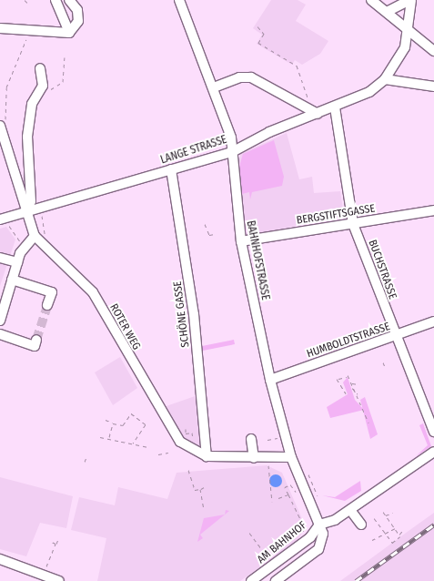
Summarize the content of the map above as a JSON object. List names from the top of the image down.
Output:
{
  "streets": {
    "street": [
      "LANGE STRASSE",
      "BERGSTIFTSGASSE",
      "BAHNHOFSTRASSE",
      "BUCHSTRASSE",
      "SCHÖNE GASSE",
      "ROTER WEG",
      "HUMBOLDTSTRASSE",
      "AM BAHNHOF"
    ]
  },
  "crossings": [
    ["LANGE STRASSE", "BAHNHOFSTRASSE"],
    ["LANGE STRASSE", "BUCHSTRASSE"],
    ["LANGE STRASSE", "SCHÖNE GASSE"],
    ["LANGE STRASSE", "ROTER WEG"],
    ["BERGSTIFTSGASSE", "BAHNHOFSTRASSE"],
    ["BERGSTIFTSGASSE", "BUCHSTRASSE"],
    ["BAHNHOFSTRASSE", "ROTER WEG"],
    ["BAHNHOFSTRASSE", "HUMBOLDTSTRASSE"],
    ["BAHNHOFSTRASSE", "AM BAHNHOF"],
    ["BUCHSTRASSE", "HUMBOLDTSTRASSE"],
    ["SCHÖNE GASSE", "ROTER WEG"]
  ]
}
